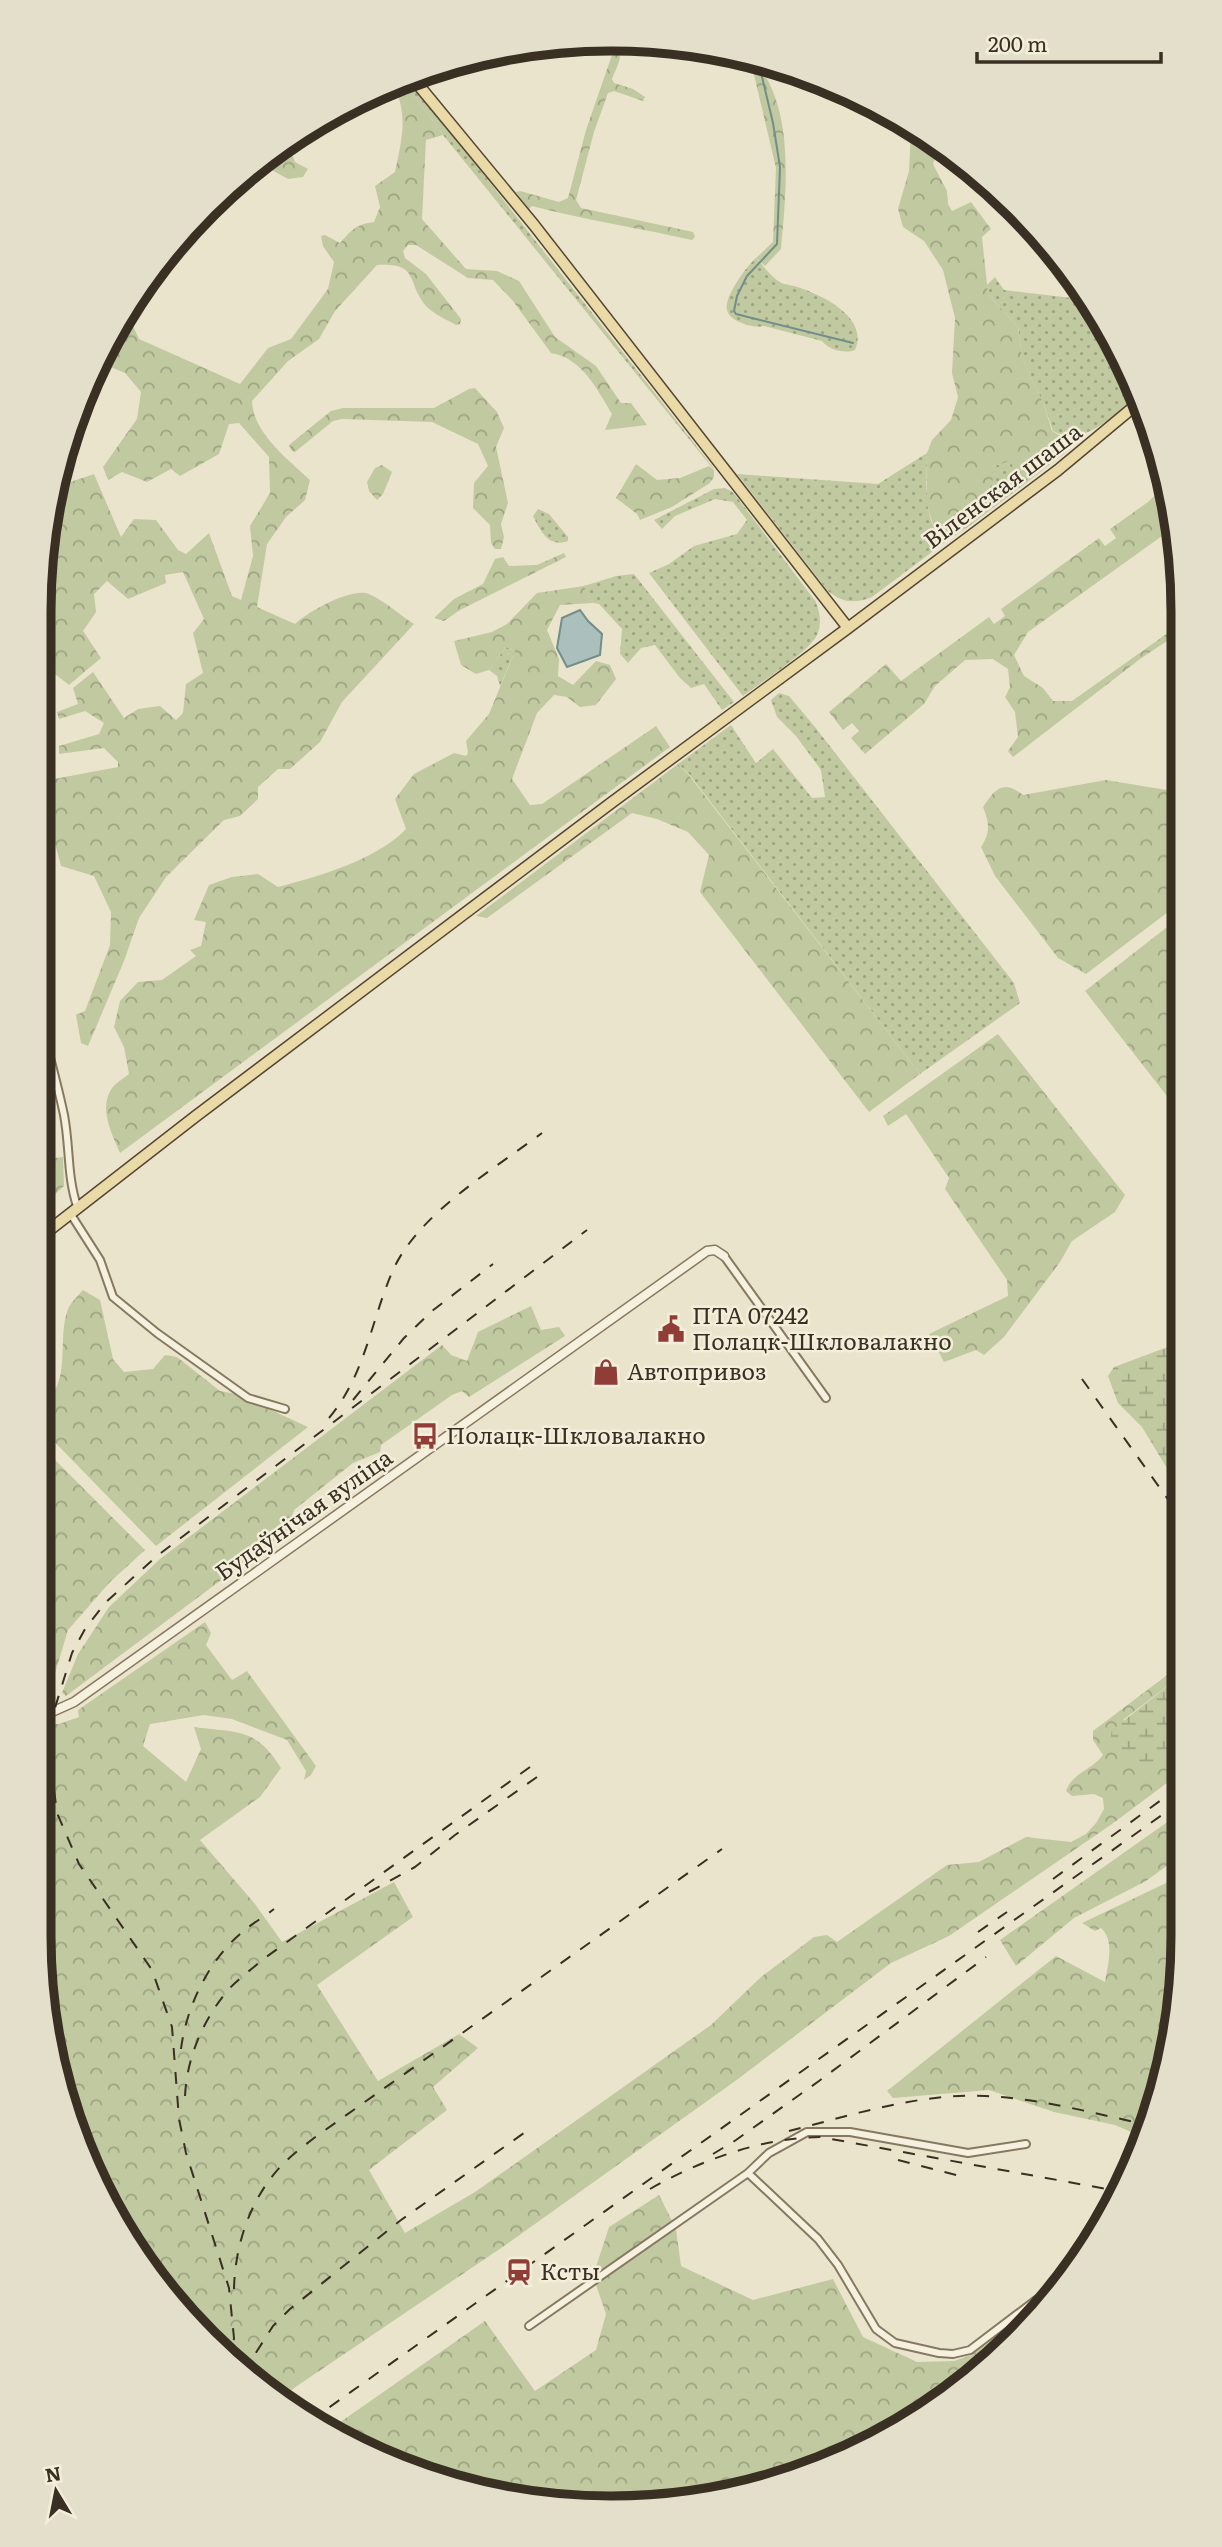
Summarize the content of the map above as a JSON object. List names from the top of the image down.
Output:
{
  "streets": {
    "main road": ["Віленская шаша"],
    "street": ["Будаўнічая вуліца"]
  },
  "places": {
    "public building": ["ПТА 07242 Полацк-Шкловалакно"],
    "shop": ["Автопривоз"],
    "bus stop": ["Полацк-Шкловалакно"],
    "station": ["Ксты"]
  },
  "scale_bar": "200 m",
  "north": "top"
}
